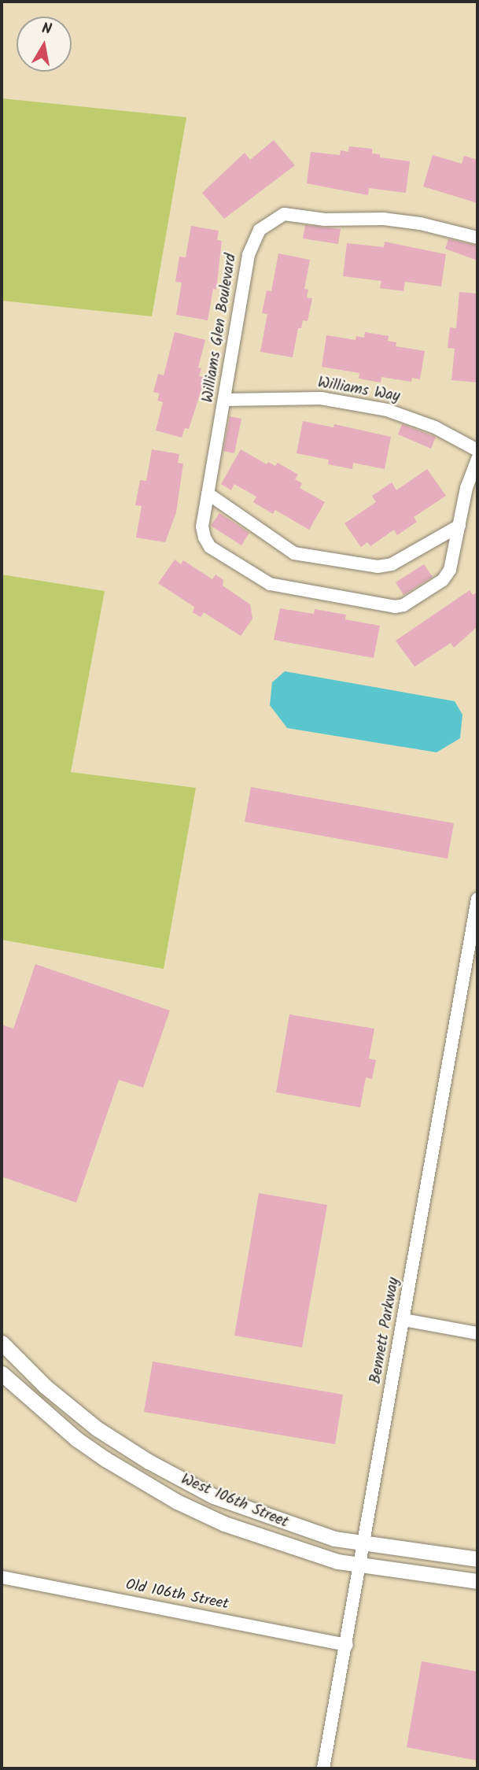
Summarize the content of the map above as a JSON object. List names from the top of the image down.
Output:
{
  "streets": {
    "street": [
      "Williams Glen Boulevard",
      "Williams Way",
      "Bennett Parkway",
      "West 106th Street",
      "Old 106th Street"
    ]
  },
  "crossings": [
    ["Williams Glen Boulevard", "Williams Way"],
    ["Bennett Parkway", "West 106th Street"],
    ["Bennett Parkway", "Old 106th Street"]
  ],
  "north": "top"
}
